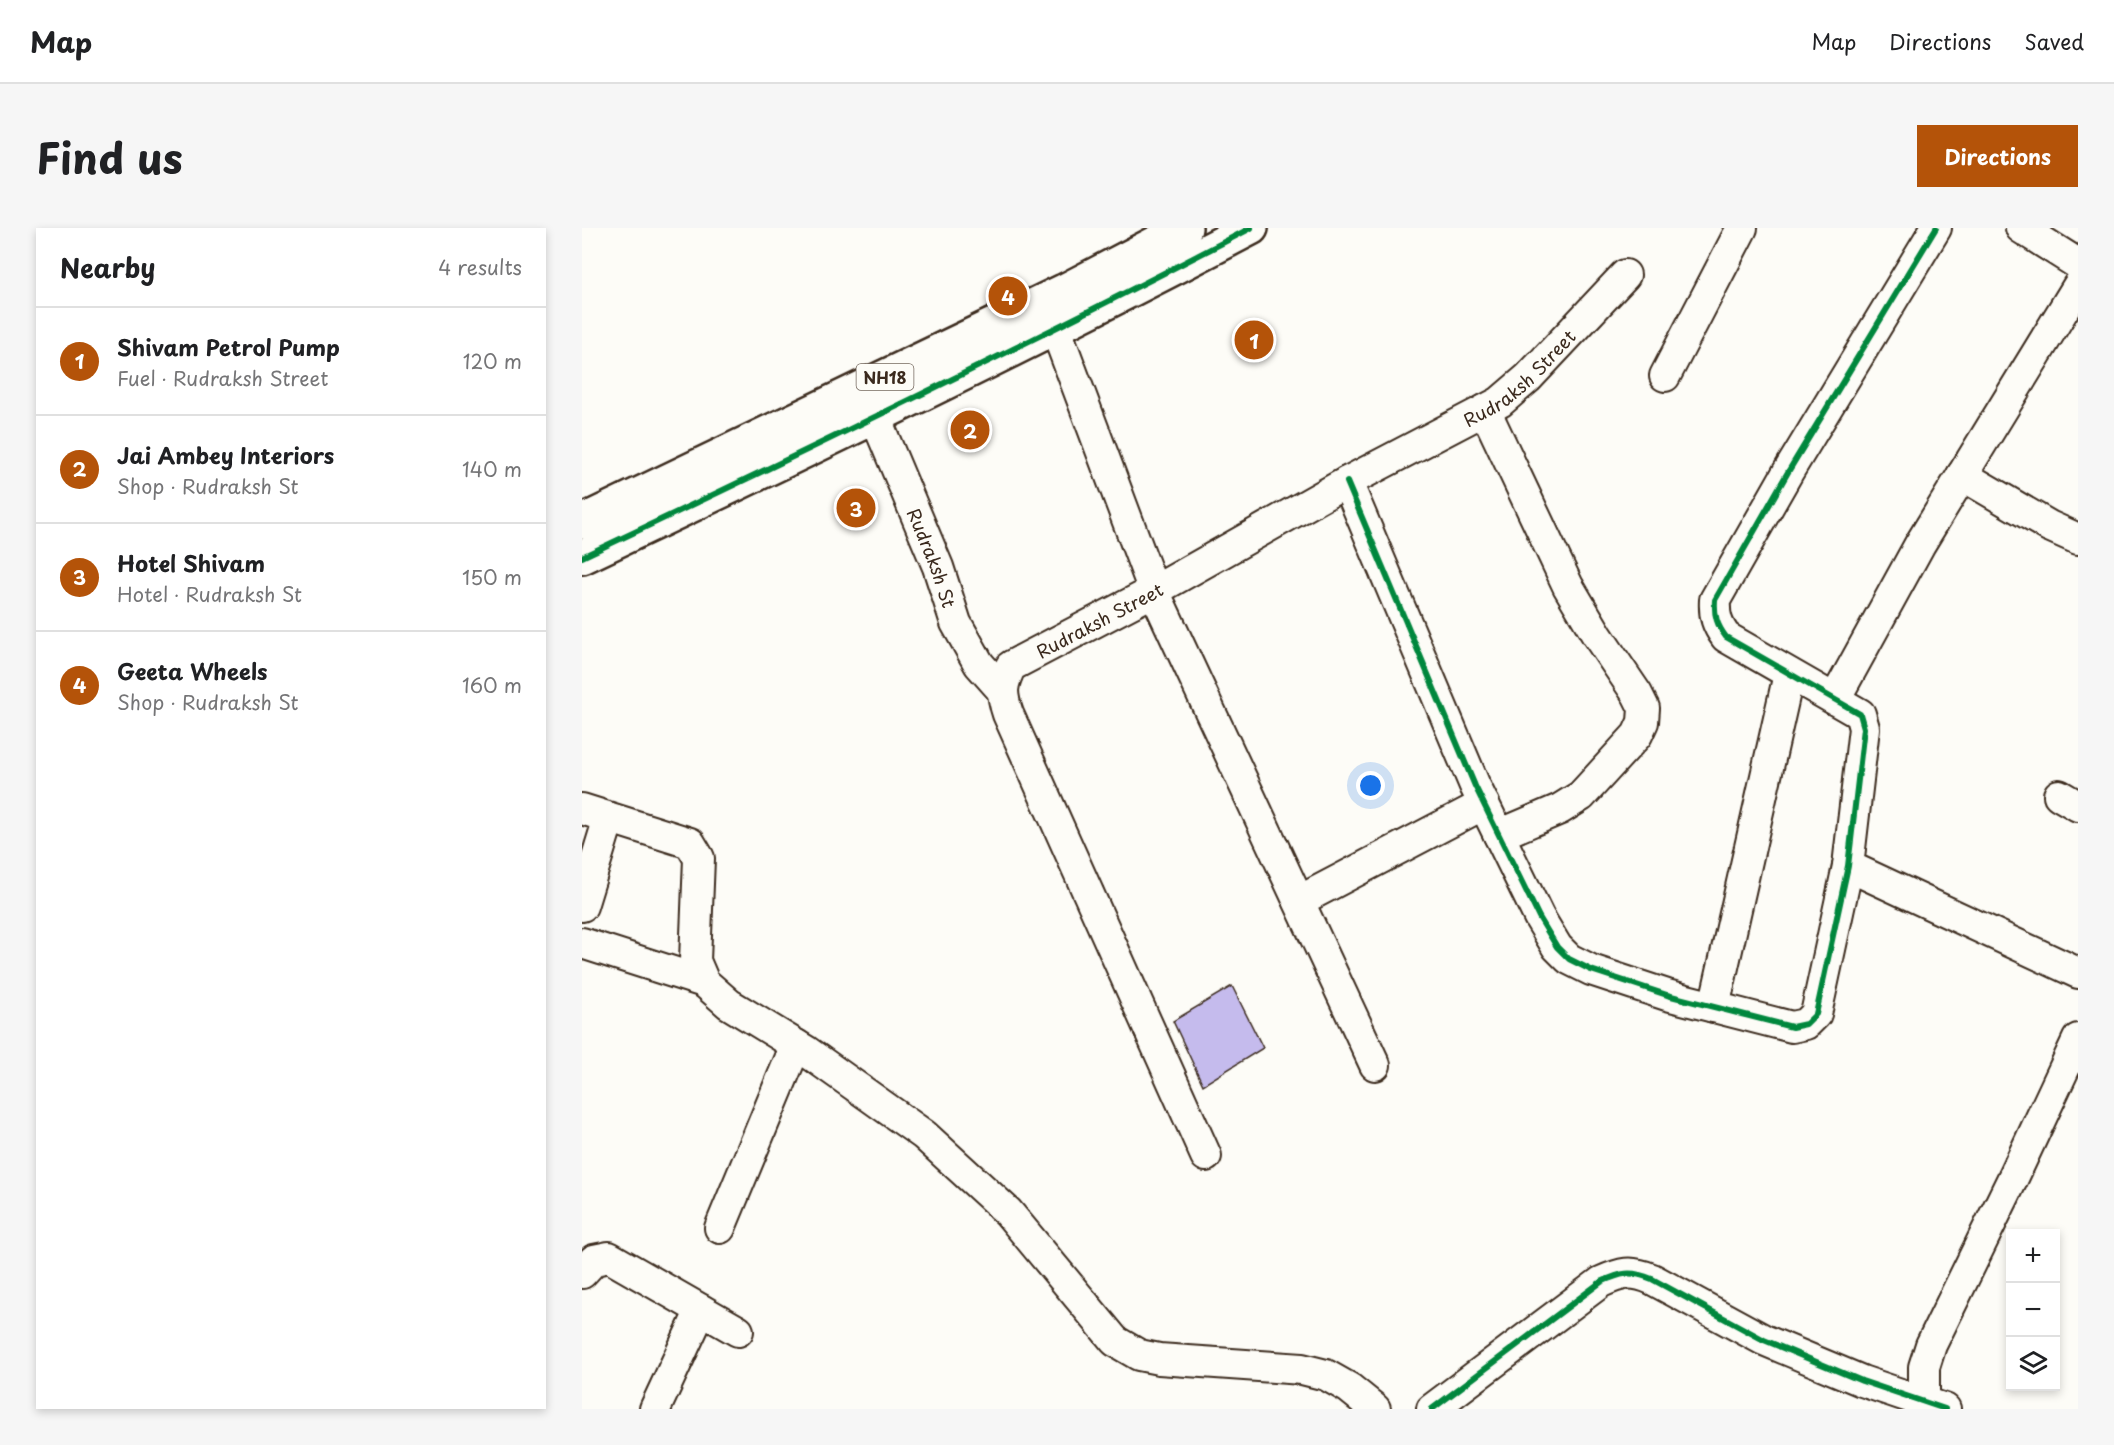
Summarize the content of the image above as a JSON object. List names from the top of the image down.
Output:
{
  "streets": {
    "highway": ["NH18"],
    "street": ["Rudraksh Street", "Rudraksh St"]
  },
  "crossings": [
    ["Rudraksh Street", "Rudraksh St"],
    ["NH18", "Rudraksh St"]
  ],
  "page": {
    "header": "Map",
    "nav": ["Map", "Directions", "Saved"],
    "title": "Find us",
    "buttons": "Directions",
    "heading": ["Nearby", "4 results"],
    "pins": [
      "4",
      "1",
      "2",
      "3"
    ],
    "list": [
      {
        "mark": "1",
        "name": "Shivam Petrol Pump",
        "note": "Fuel · Rudraksh Street",
        "value": "120 m"
      },
      {
        "mark": "2",
        "name": "Jai Ambey Interiors",
        "note": "Shop · Rudraksh St",
        "value": "140 m"
      },
      {
        "mark": "3",
        "name": "Hotel Shivam",
        "note": "Hotel · Rudraksh St",
        "value": "150 m"
      },
      {
        "mark": "4",
        "name": "Geeta Wheels",
        "note": "Shop · Rudraksh St",
        "value": "160 m"
      }
    ],
    "map_buttons": ["+", "−"]
  }
}
